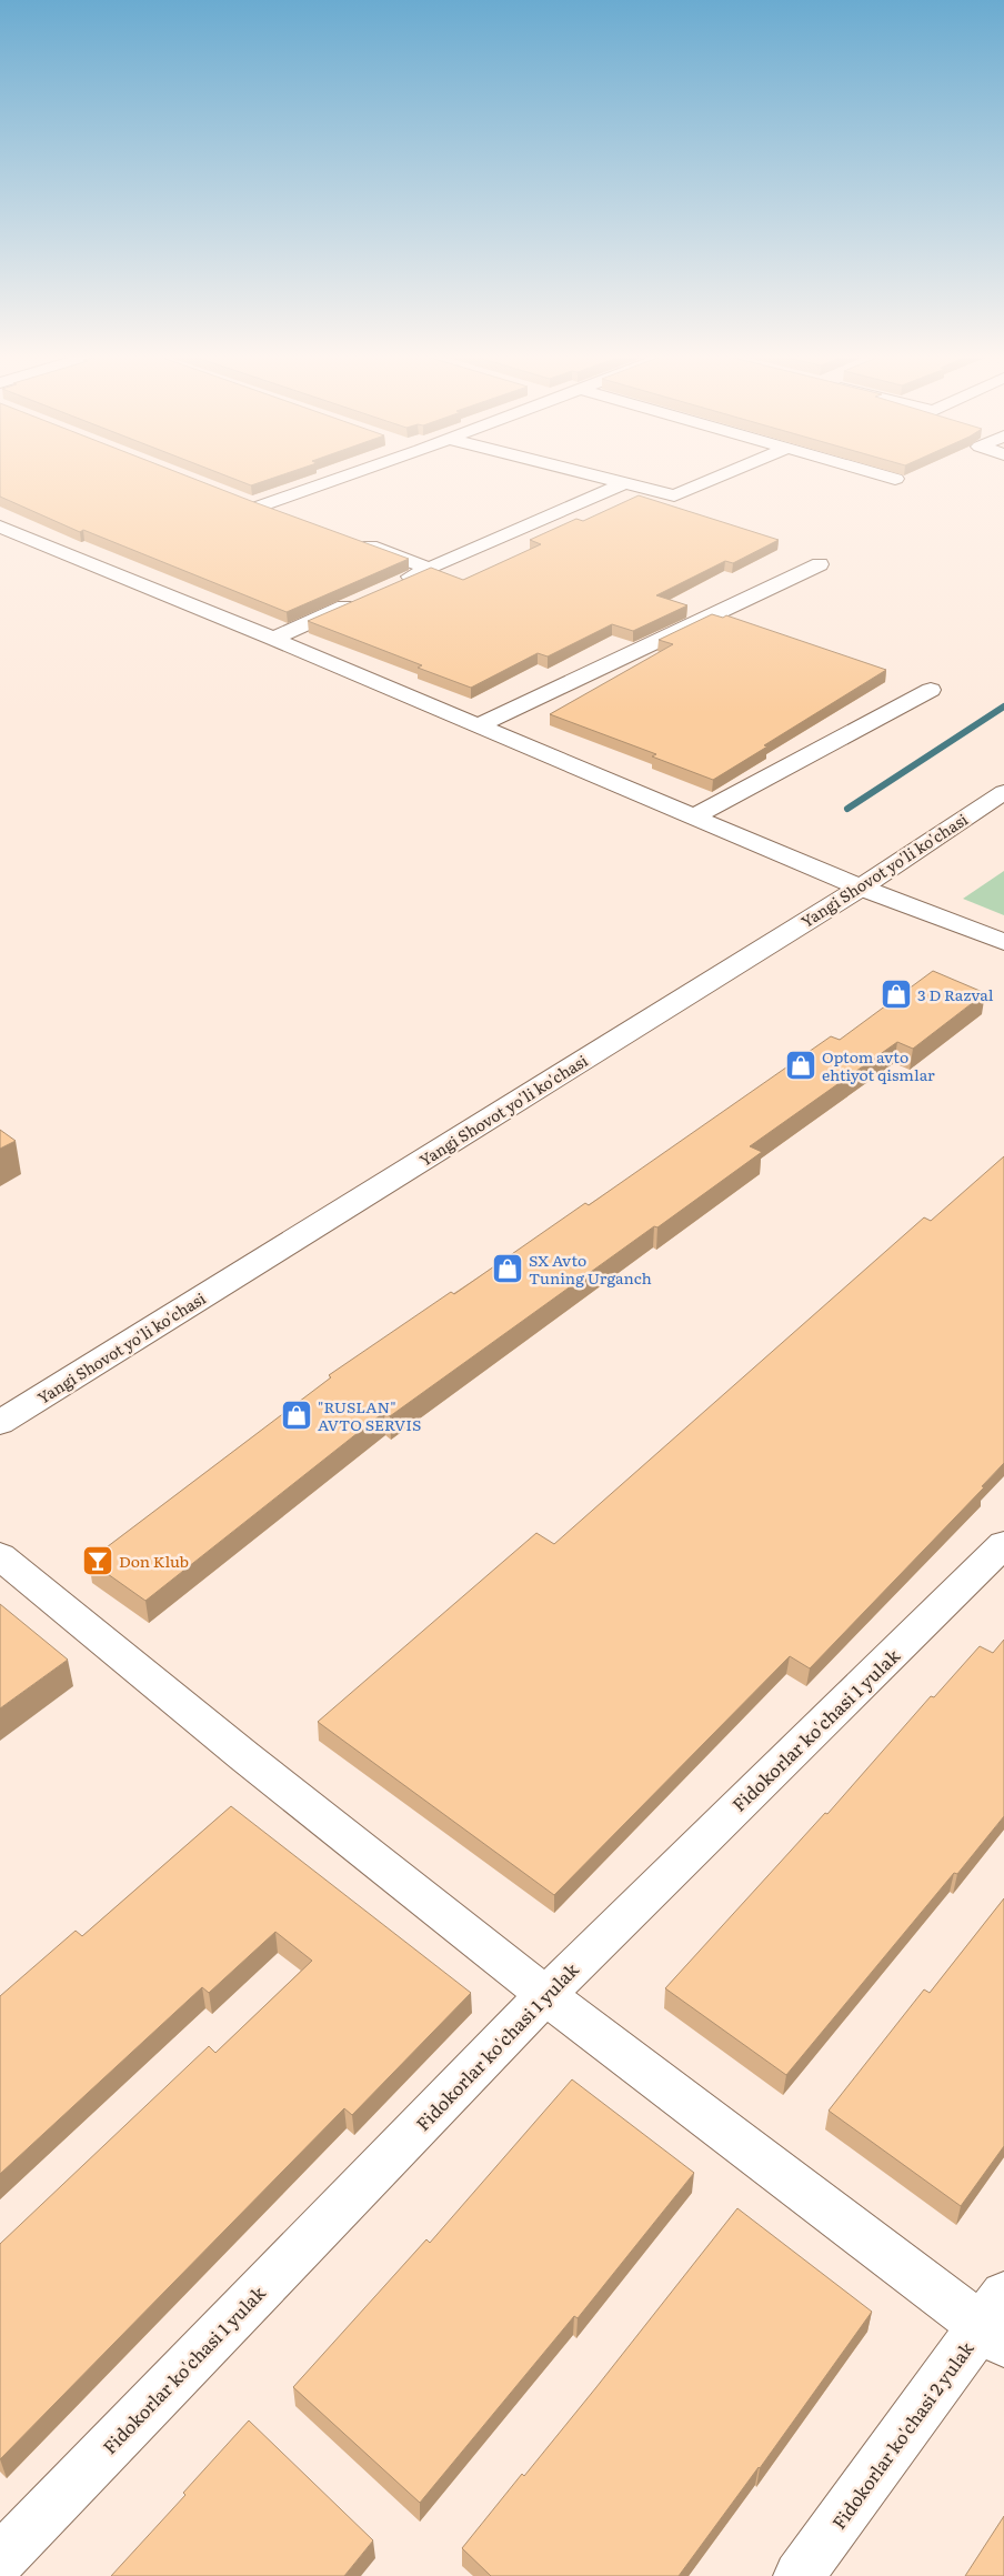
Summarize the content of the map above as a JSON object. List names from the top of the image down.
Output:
{
  "streets": {
    "street": ["Yangi Shovot yo'li ko'chasi", "Fidokorlar ko'chasi 1 yulak", "Fidokorlar ko'chasi 2 yulak"]
  },
  "places": {
    "shop": [
      "3 D Razval",
      "Optom avto ehtiyot qismlar",
      "SX Avto Tuning Urganch",
      "\"RUSLAN\" AVTO SERVIS"
    ],
    "bar": ["Don Klub"]
  }
}
